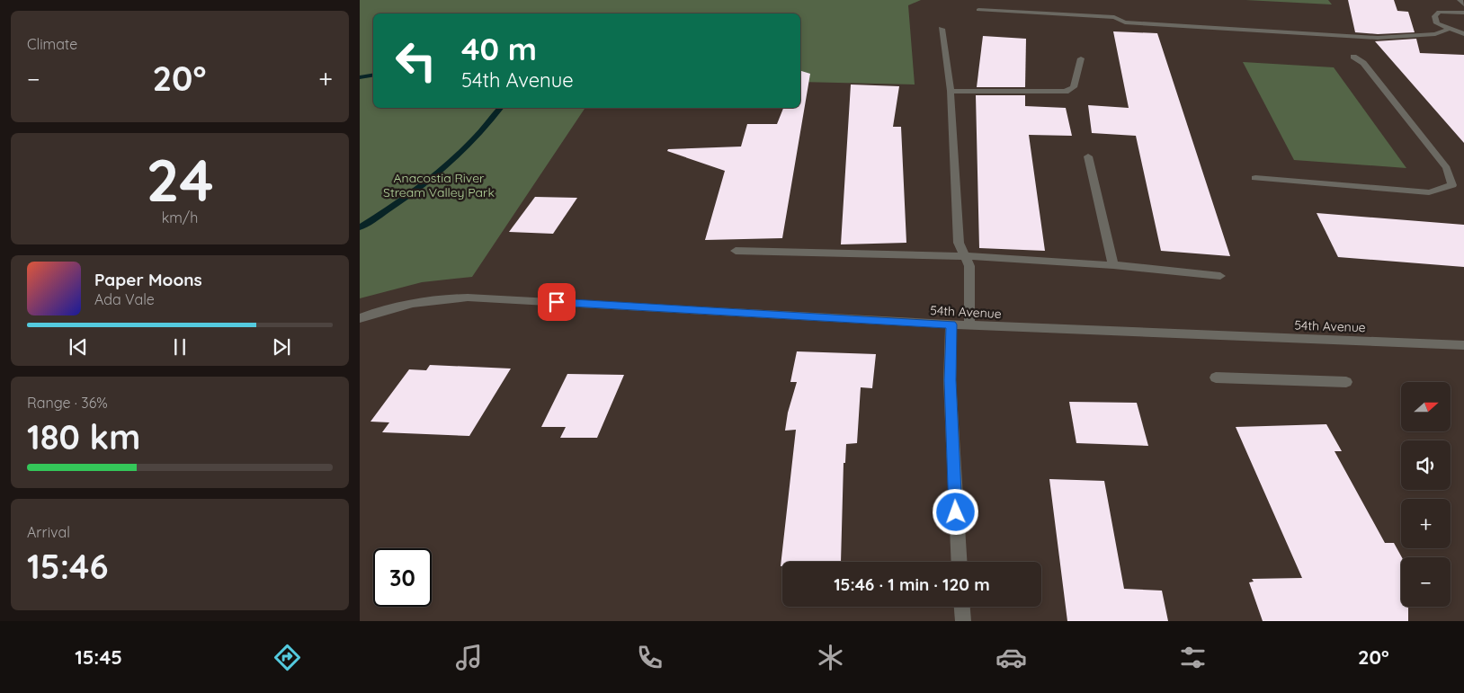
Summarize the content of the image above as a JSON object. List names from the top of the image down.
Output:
{
  "streets": {
    "street": ["54th Avenue"]
  },
  "parks": ["Anacostia River Stream Valley Park"],
  "north": "right",
  "page": {
    "tile": [
      "Climate",
      ["24", "km/h"],
      ["Range · 36%", "180 km"],
      ["Arrival", "15:46"]
    ],
    "turn": ["40 m", "54th Avenue"],
    "heat": ["−", "20°", "+"],
    "song": ["Paper Moons", "Ada Vale"],
    "map_buttons": ["+", "−"],
    "limit": "30",
    "trip": "15:46 · 1 min · 120 m",
    "tabs": ["15:45", "20°"]
  }
}
